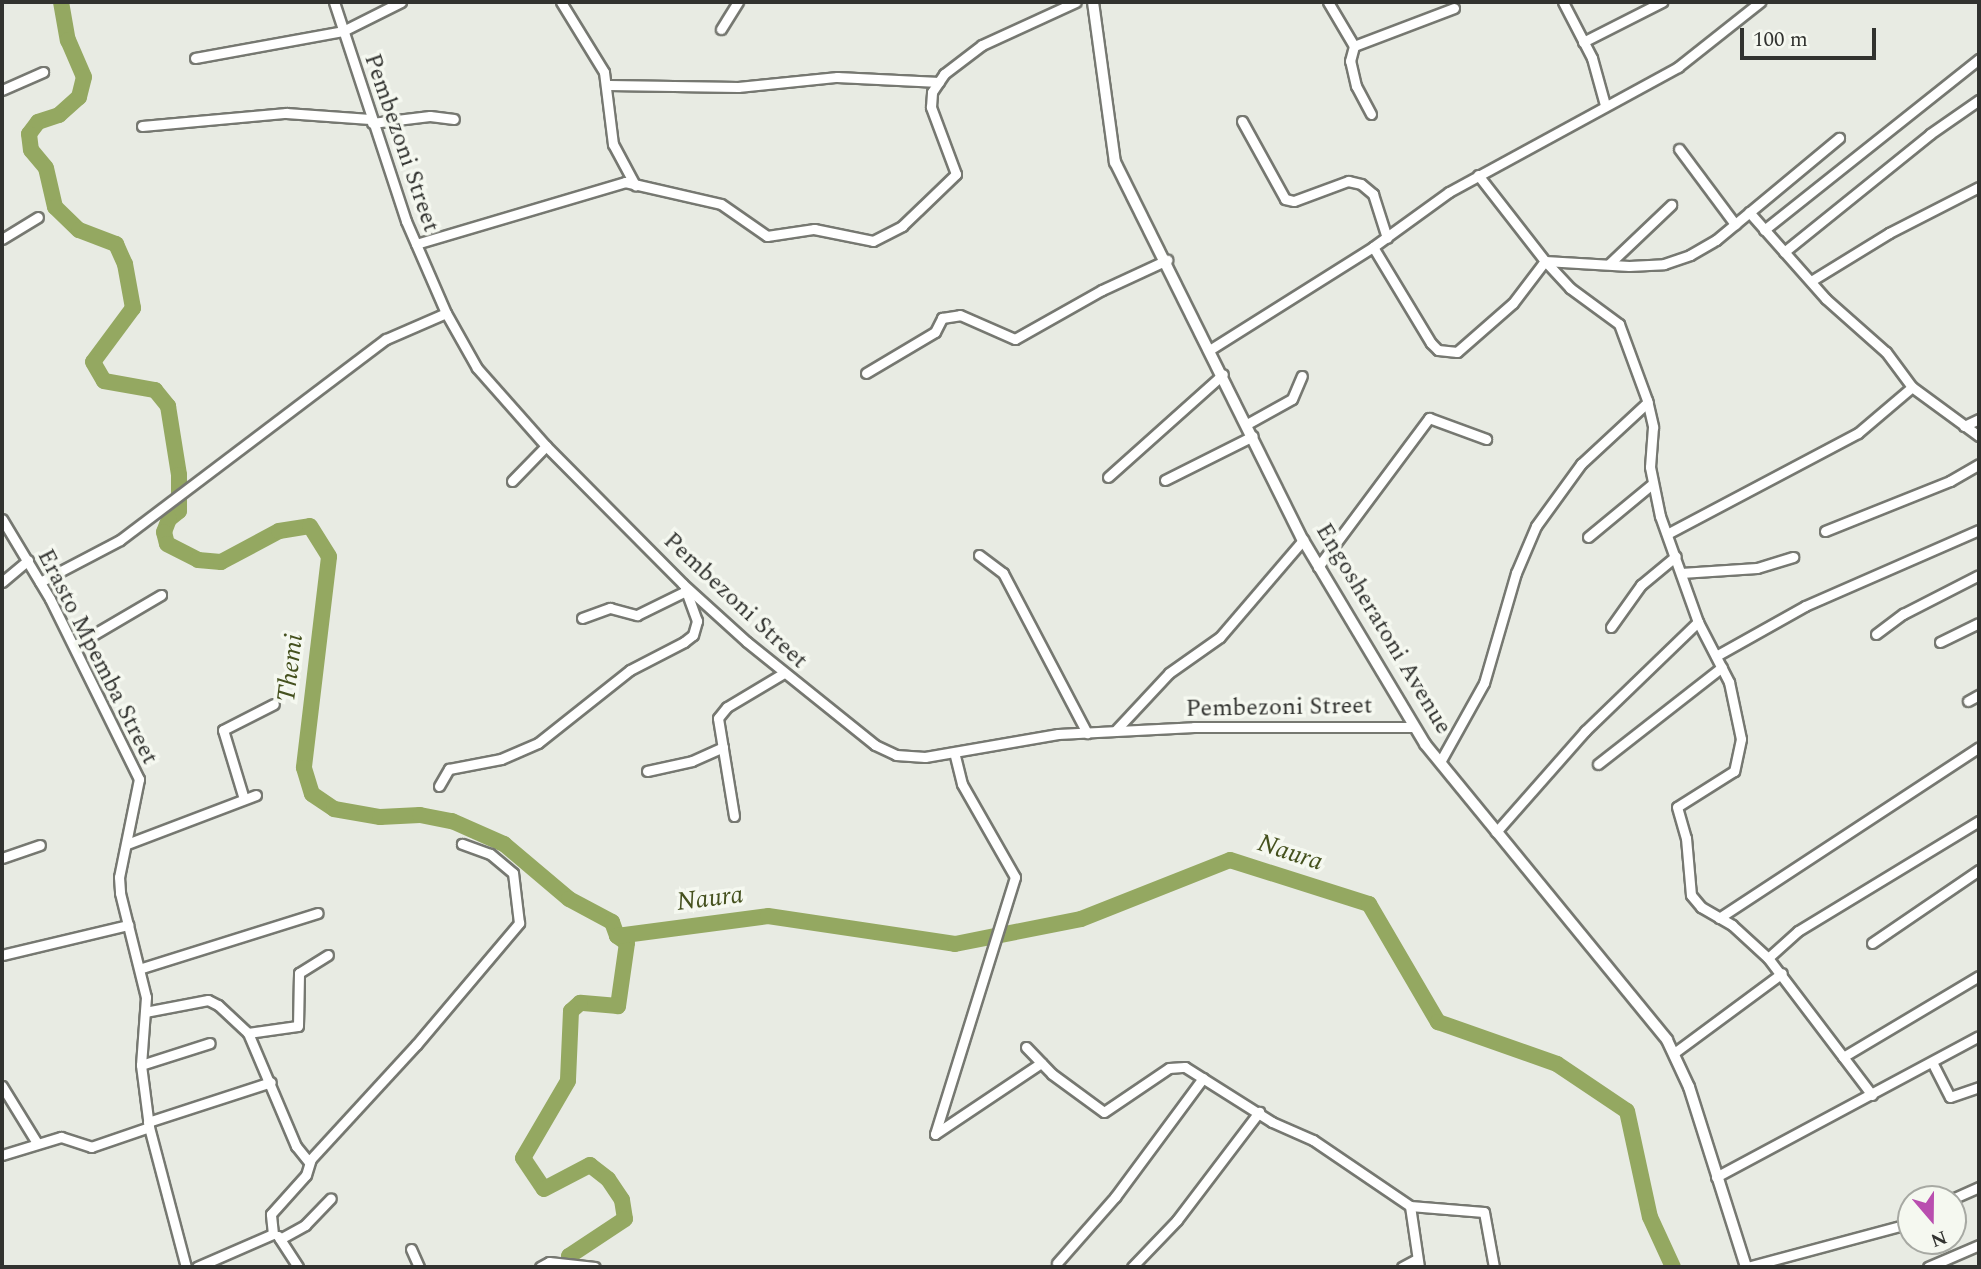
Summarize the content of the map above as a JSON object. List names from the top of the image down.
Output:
{
  "streets": {
    "street": ["Pembezoni Street", "Engosheratoni Avenue", "Erasto Mpemba Street"]
  },
  "crossings": [
    ["Pembezoni Street", "Engosheratoni Avenue"]
  ],
  "water": ["Themi", "Naura"],
  "scale_bar": "100 m",
  "north": "bottom"
}
